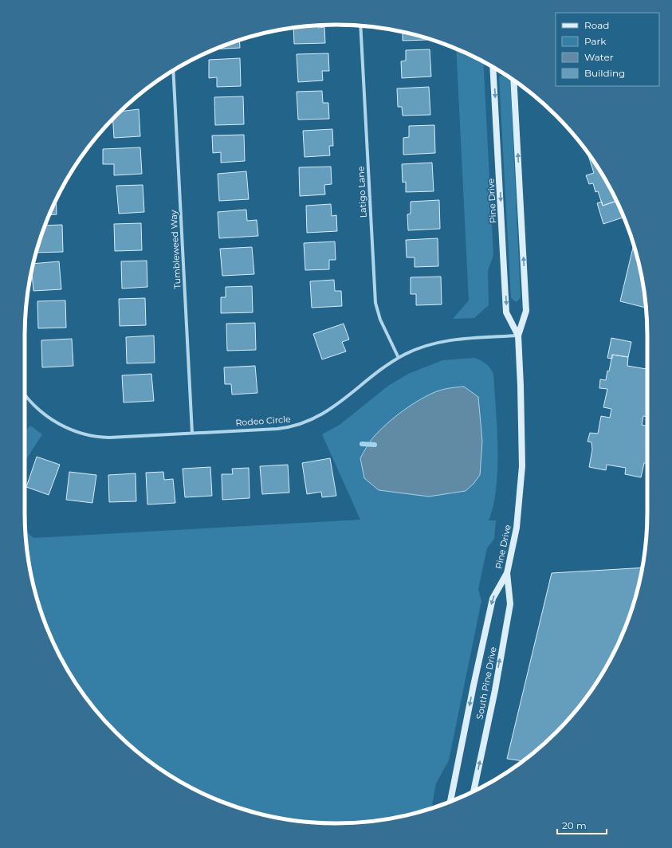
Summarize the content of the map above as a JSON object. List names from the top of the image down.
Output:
{
  "streets": {
    "main road": ["Pine Drive", "South Pine Drive"],
    "street": ["Latigo Lane", "Tumbleweed Way", "Rodeo Circle"]
  },
  "crossings": [
    ["Latigo Lane", "Rodeo Circle"],
    ["Pine Drive", "Rodeo Circle"],
    ["Pine Drive", "South Pine Drive"],
    ["Tumbleweed Way", "Rodeo Circle"]
  ],
  "one_way": ["South Pine Drive"],
  "legend": [
    "Road",
    "Park",
    "Water",
    "Building"
  ],
  "scale_bar": "20 m"
}
